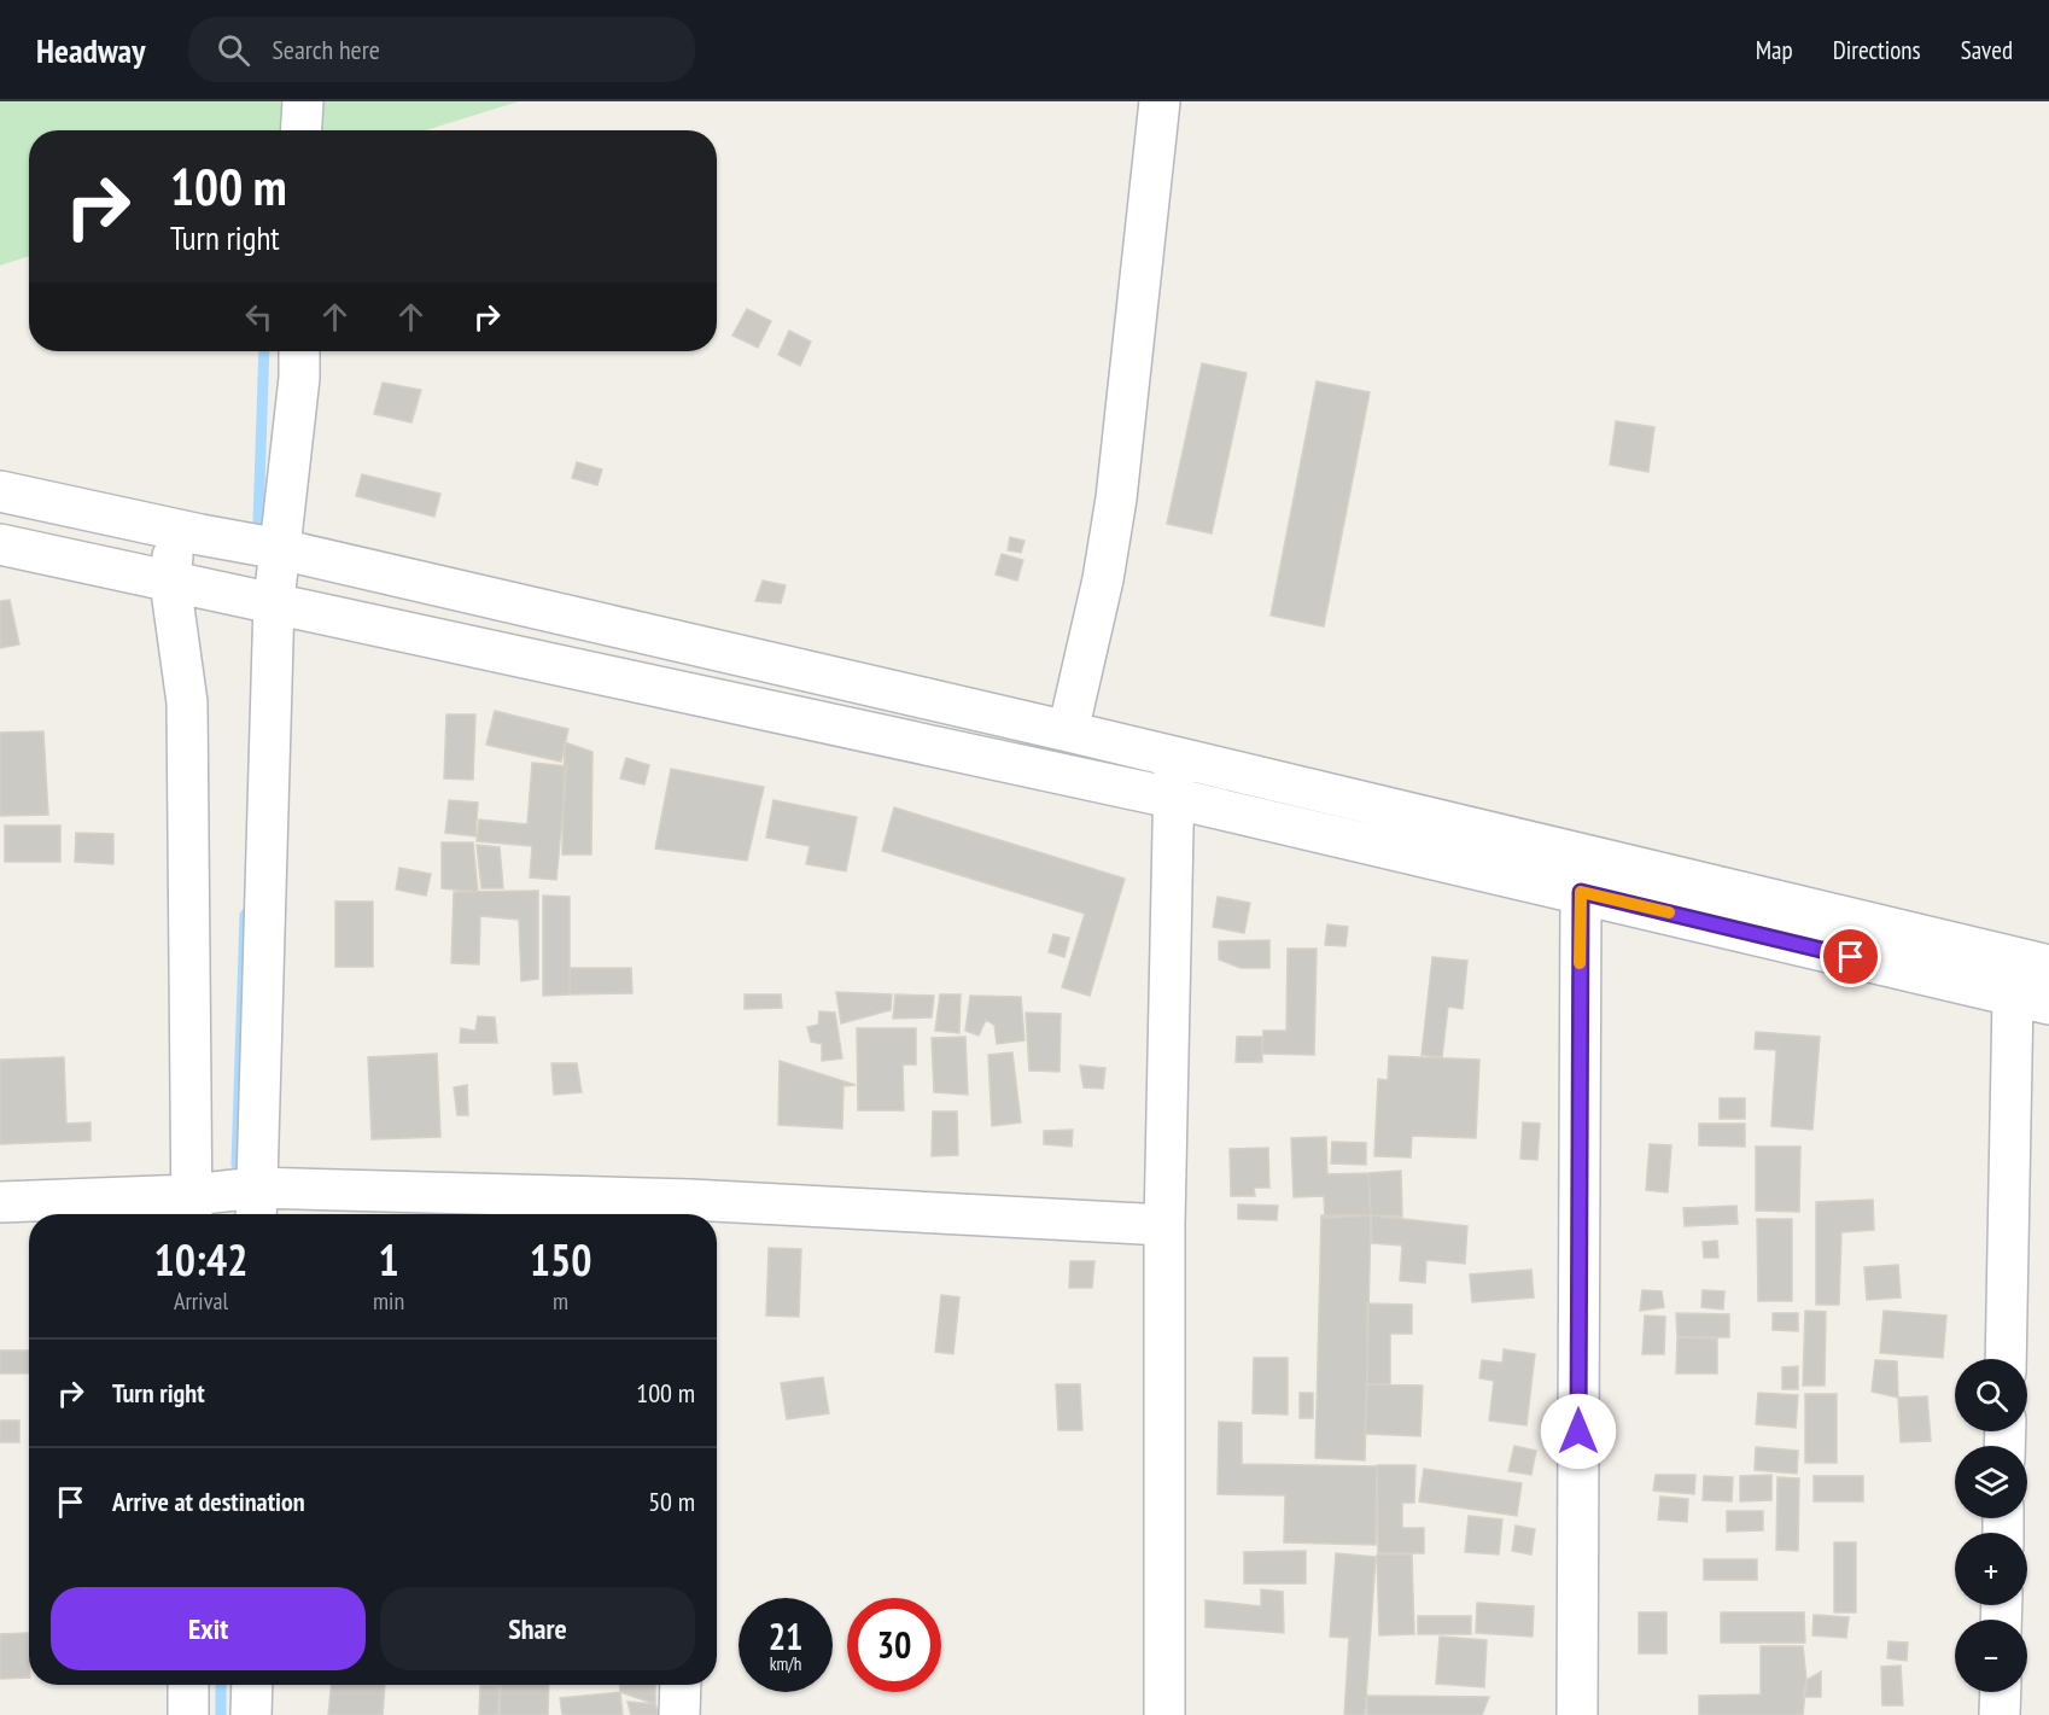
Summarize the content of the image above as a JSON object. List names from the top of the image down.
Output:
{
  "page": {
    "header": "Headway",
    "search": "Search here",
    "nav": ["Map", "Directions", "Saved"],
    "turn": ["100 m", "Turn right"],
    "eta": [
      "10:42",
      "Arrival",
      "1",
      "min",
      "150",
      "m"
    ],
    "list": [
      {
        "name": "Turn right",
        "value": "100 m"
      },
      {
        "name": "Arrive at destination",
        "value": "50 m"
      }
    ],
    "map_buttons": ["+", "−"],
    "buttons": ["Exit", "Share"],
    "speed": "21 km/h",
    "limit": "30"
  }
}
